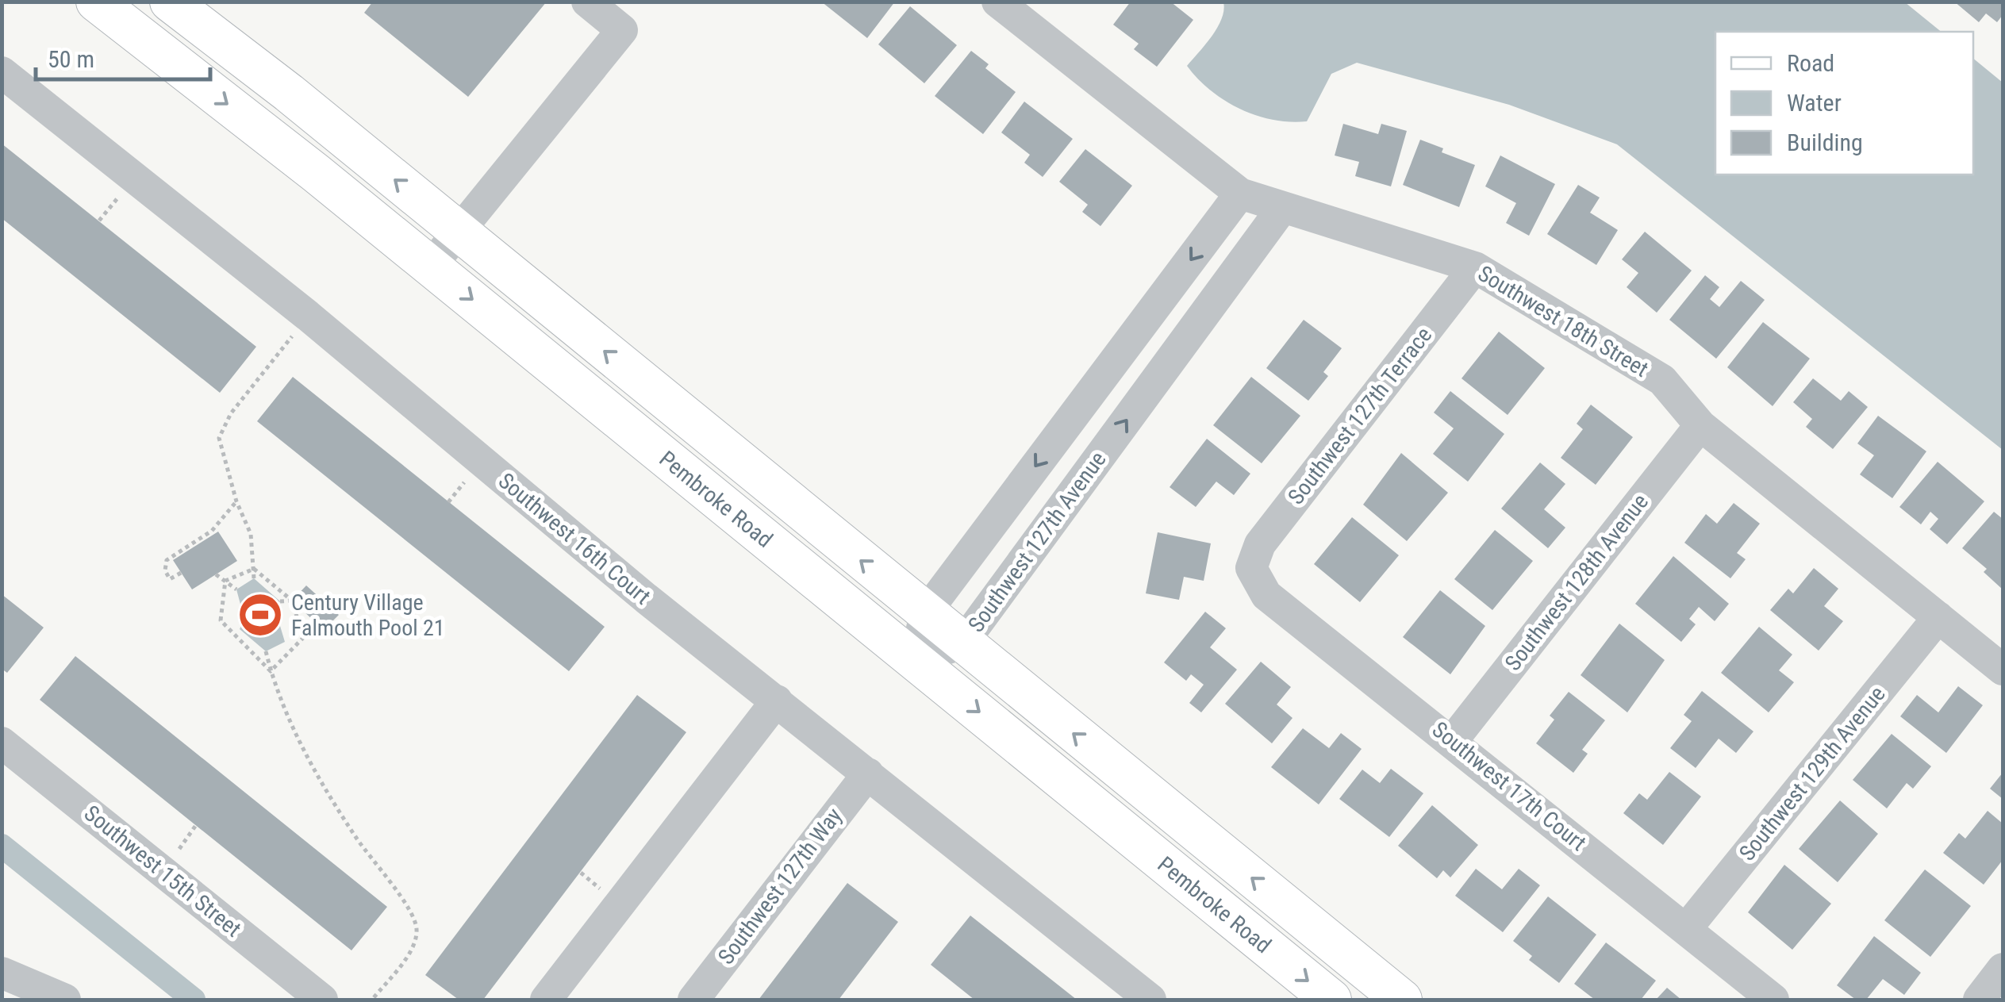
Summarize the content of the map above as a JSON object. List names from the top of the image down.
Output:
{
  "streets": {
    "main road": ["Pembroke Road"],
    "street": [
      "Southwest 18th Street",
      "Southwest 127th Terrace",
      "Southwest 16th Court",
      "Southwest 127th Avenue",
      "Southwest 128th Avenue",
      "Southwest 129th Avenue",
      "Southwest 17th Court",
      "Southwest 15th Street",
      "Southwest 127th Way"
    ]
  },
  "crossings": [
    ["Southwest 18th Street", "Southwest 127th Terrace"],
    ["Southwest 18th Street", "Southwest 127th Avenue"],
    ["Southwest 18th Street", "Southwest 128th Avenue"],
    ["Southwest 18th Street", "Southwest 129th Avenue"],
    ["Southwest 127th Terrace", "Southwest 17th Court"],
    ["Pembroke Road", "Southwest 127th Avenue"],
    ["Southwest 16th Court", "Southwest 127th Way"],
    ["Southwest 128th Avenue", "Southwest 17th Court"],
    ["Southwest 129th Avenue", "Southwest 17th Court"]
  ],
  "places": {
    "sports": ["Century Village Falmouth Pool 21"]
  },
  "legend": ["Road", "Water", "Building"],
  "scale_bar": "50 m"
}
